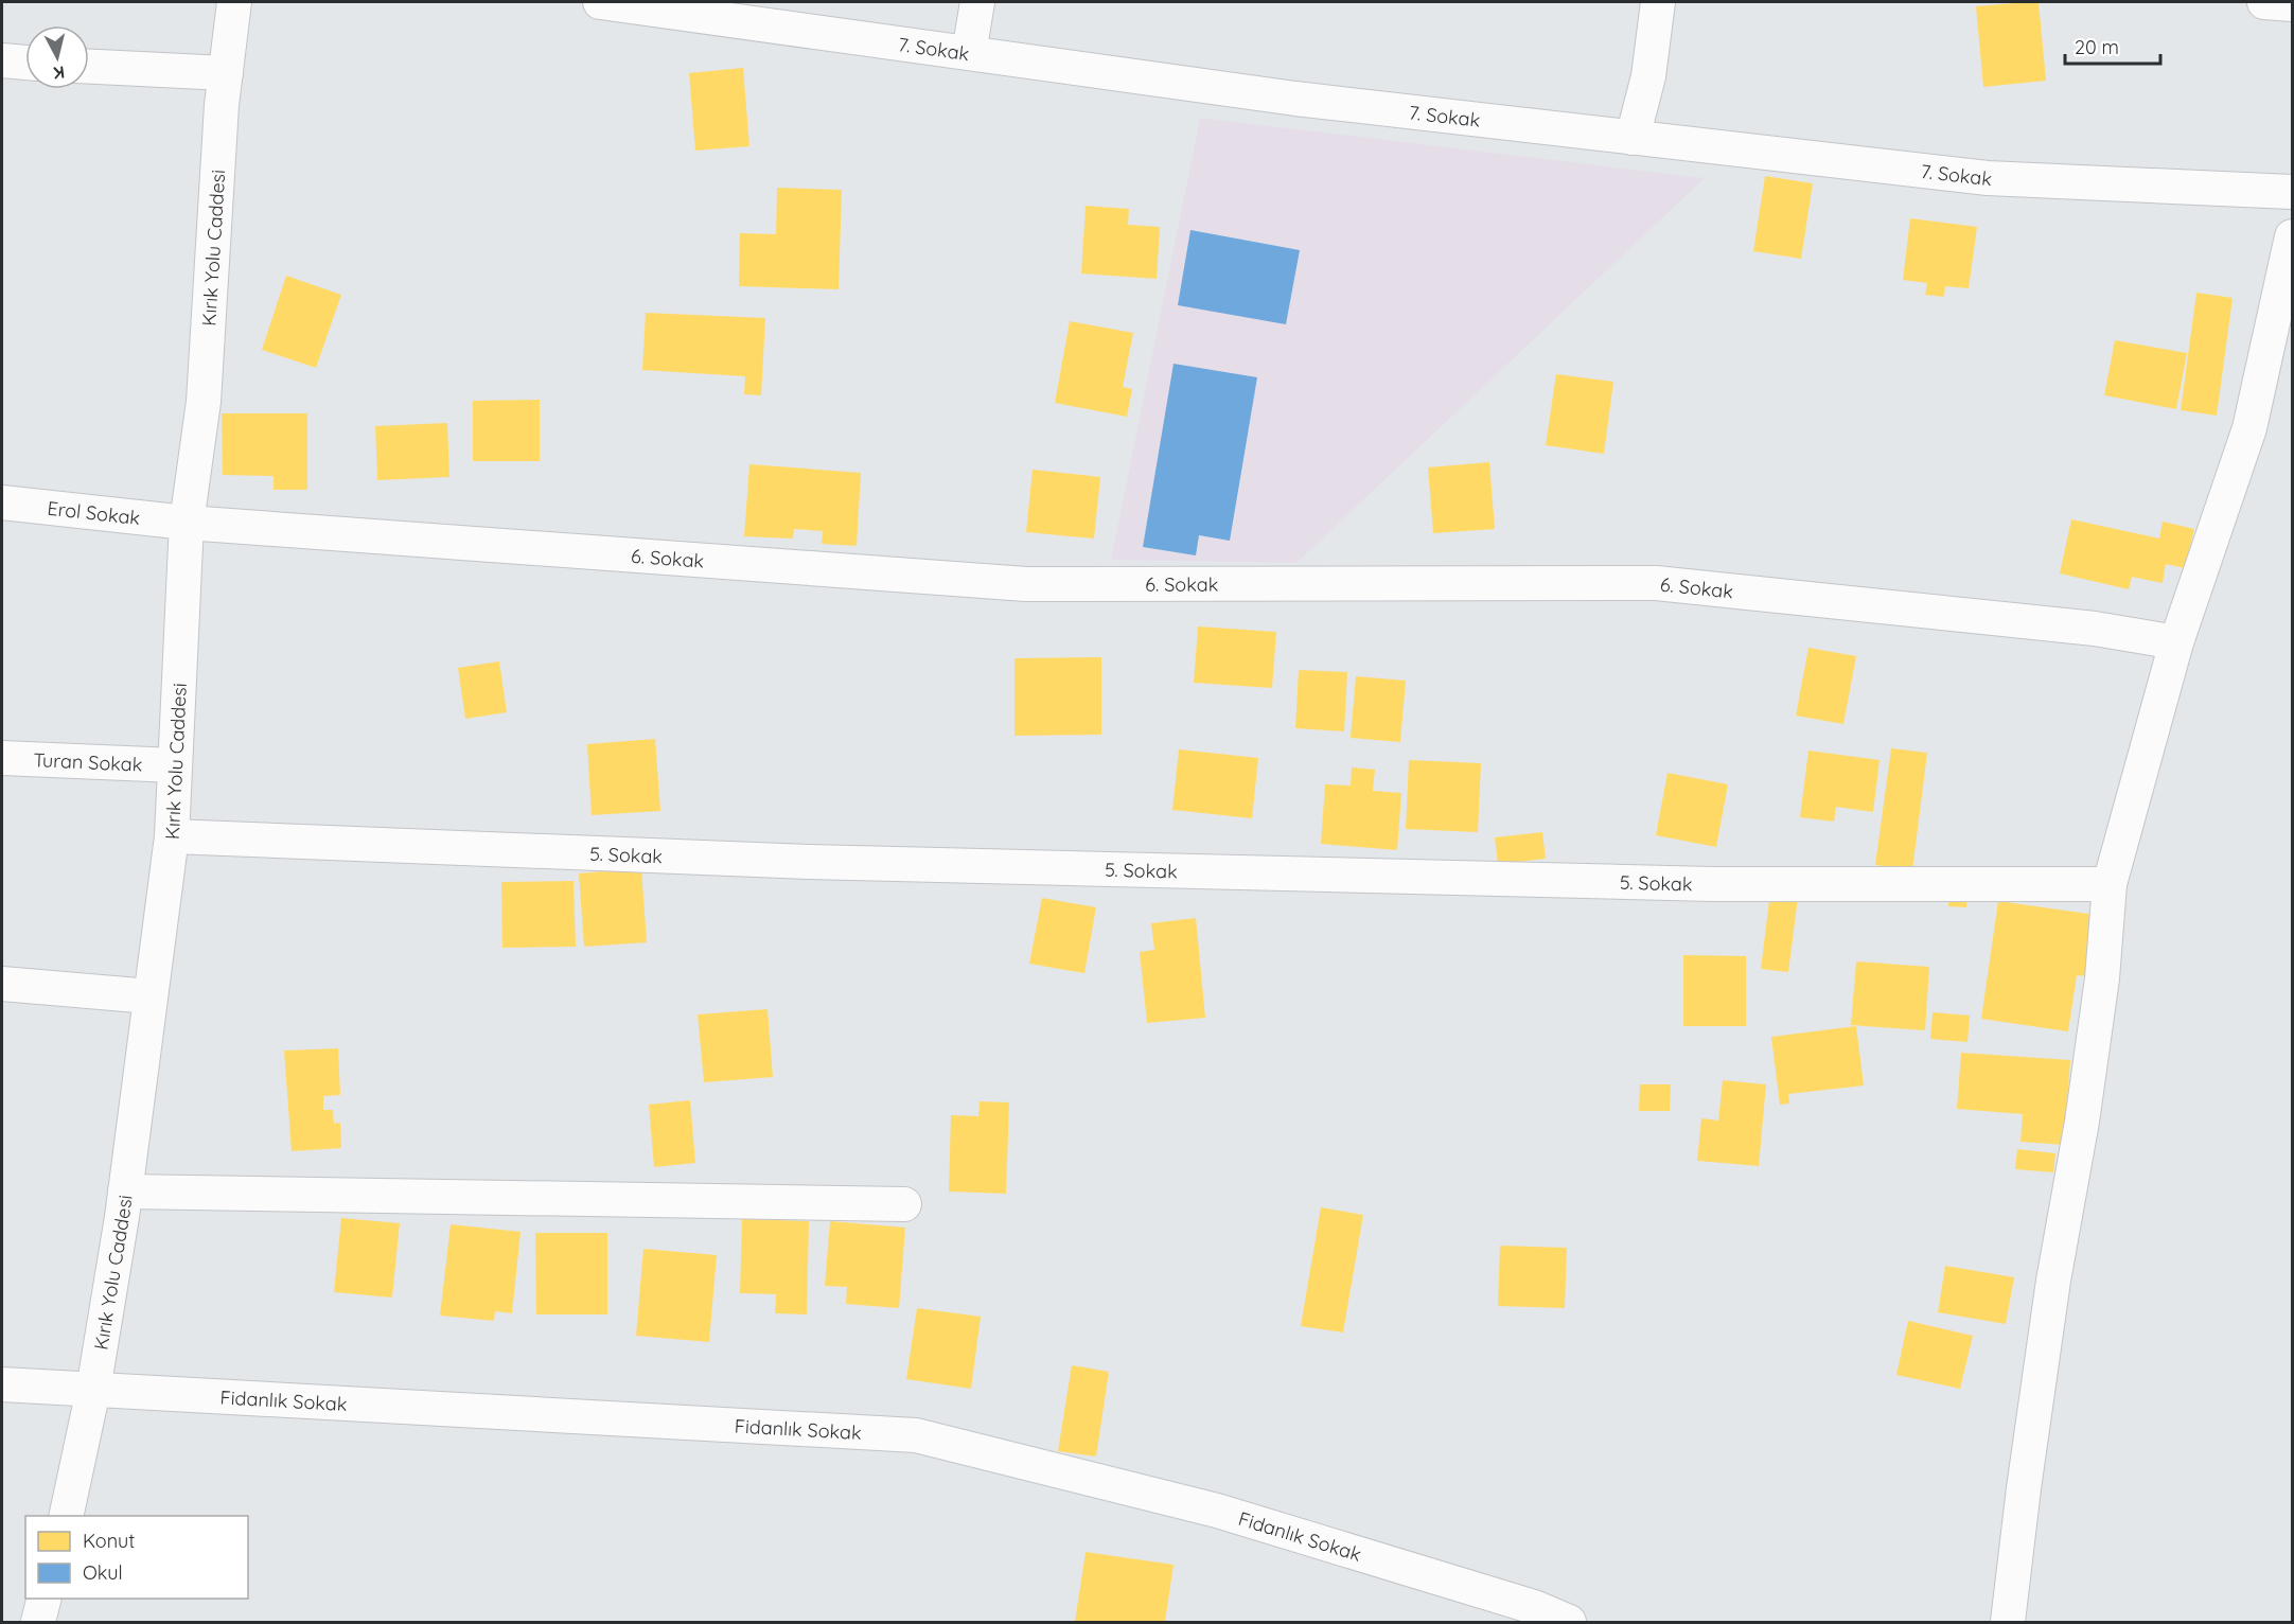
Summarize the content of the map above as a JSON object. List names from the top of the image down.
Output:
{
  "streets": {
    "street": [
      "7. Sokak",
      "Kırık Yolu Caddesi",
      "Erol Sokak",
      "6. Sokak",
      "Turan Sokak",
      "5. Sokak",
      "Fidanlık Sokak"
    ]
  },
  "crossings": [
    ["Kırık Yolu Caddesi", "Erol Sokak"],
    ["Kırık Yolu Caddesi", "6. Sokak"],
    ["Kırık Yolu Caddesi", "Turan Sokak"],
    ["Kırık Yolu Caddesi", "5. Sokak"],
    ["Kırık Yolu Caddesi", "Fidanlık Sokak"],
    ["Erol Sokak", "6. Sokak"]
  ],
  "legend": ["Konut", "Okul"],
  "scale_bar": "20 m",
  "north": "bottom"
}
